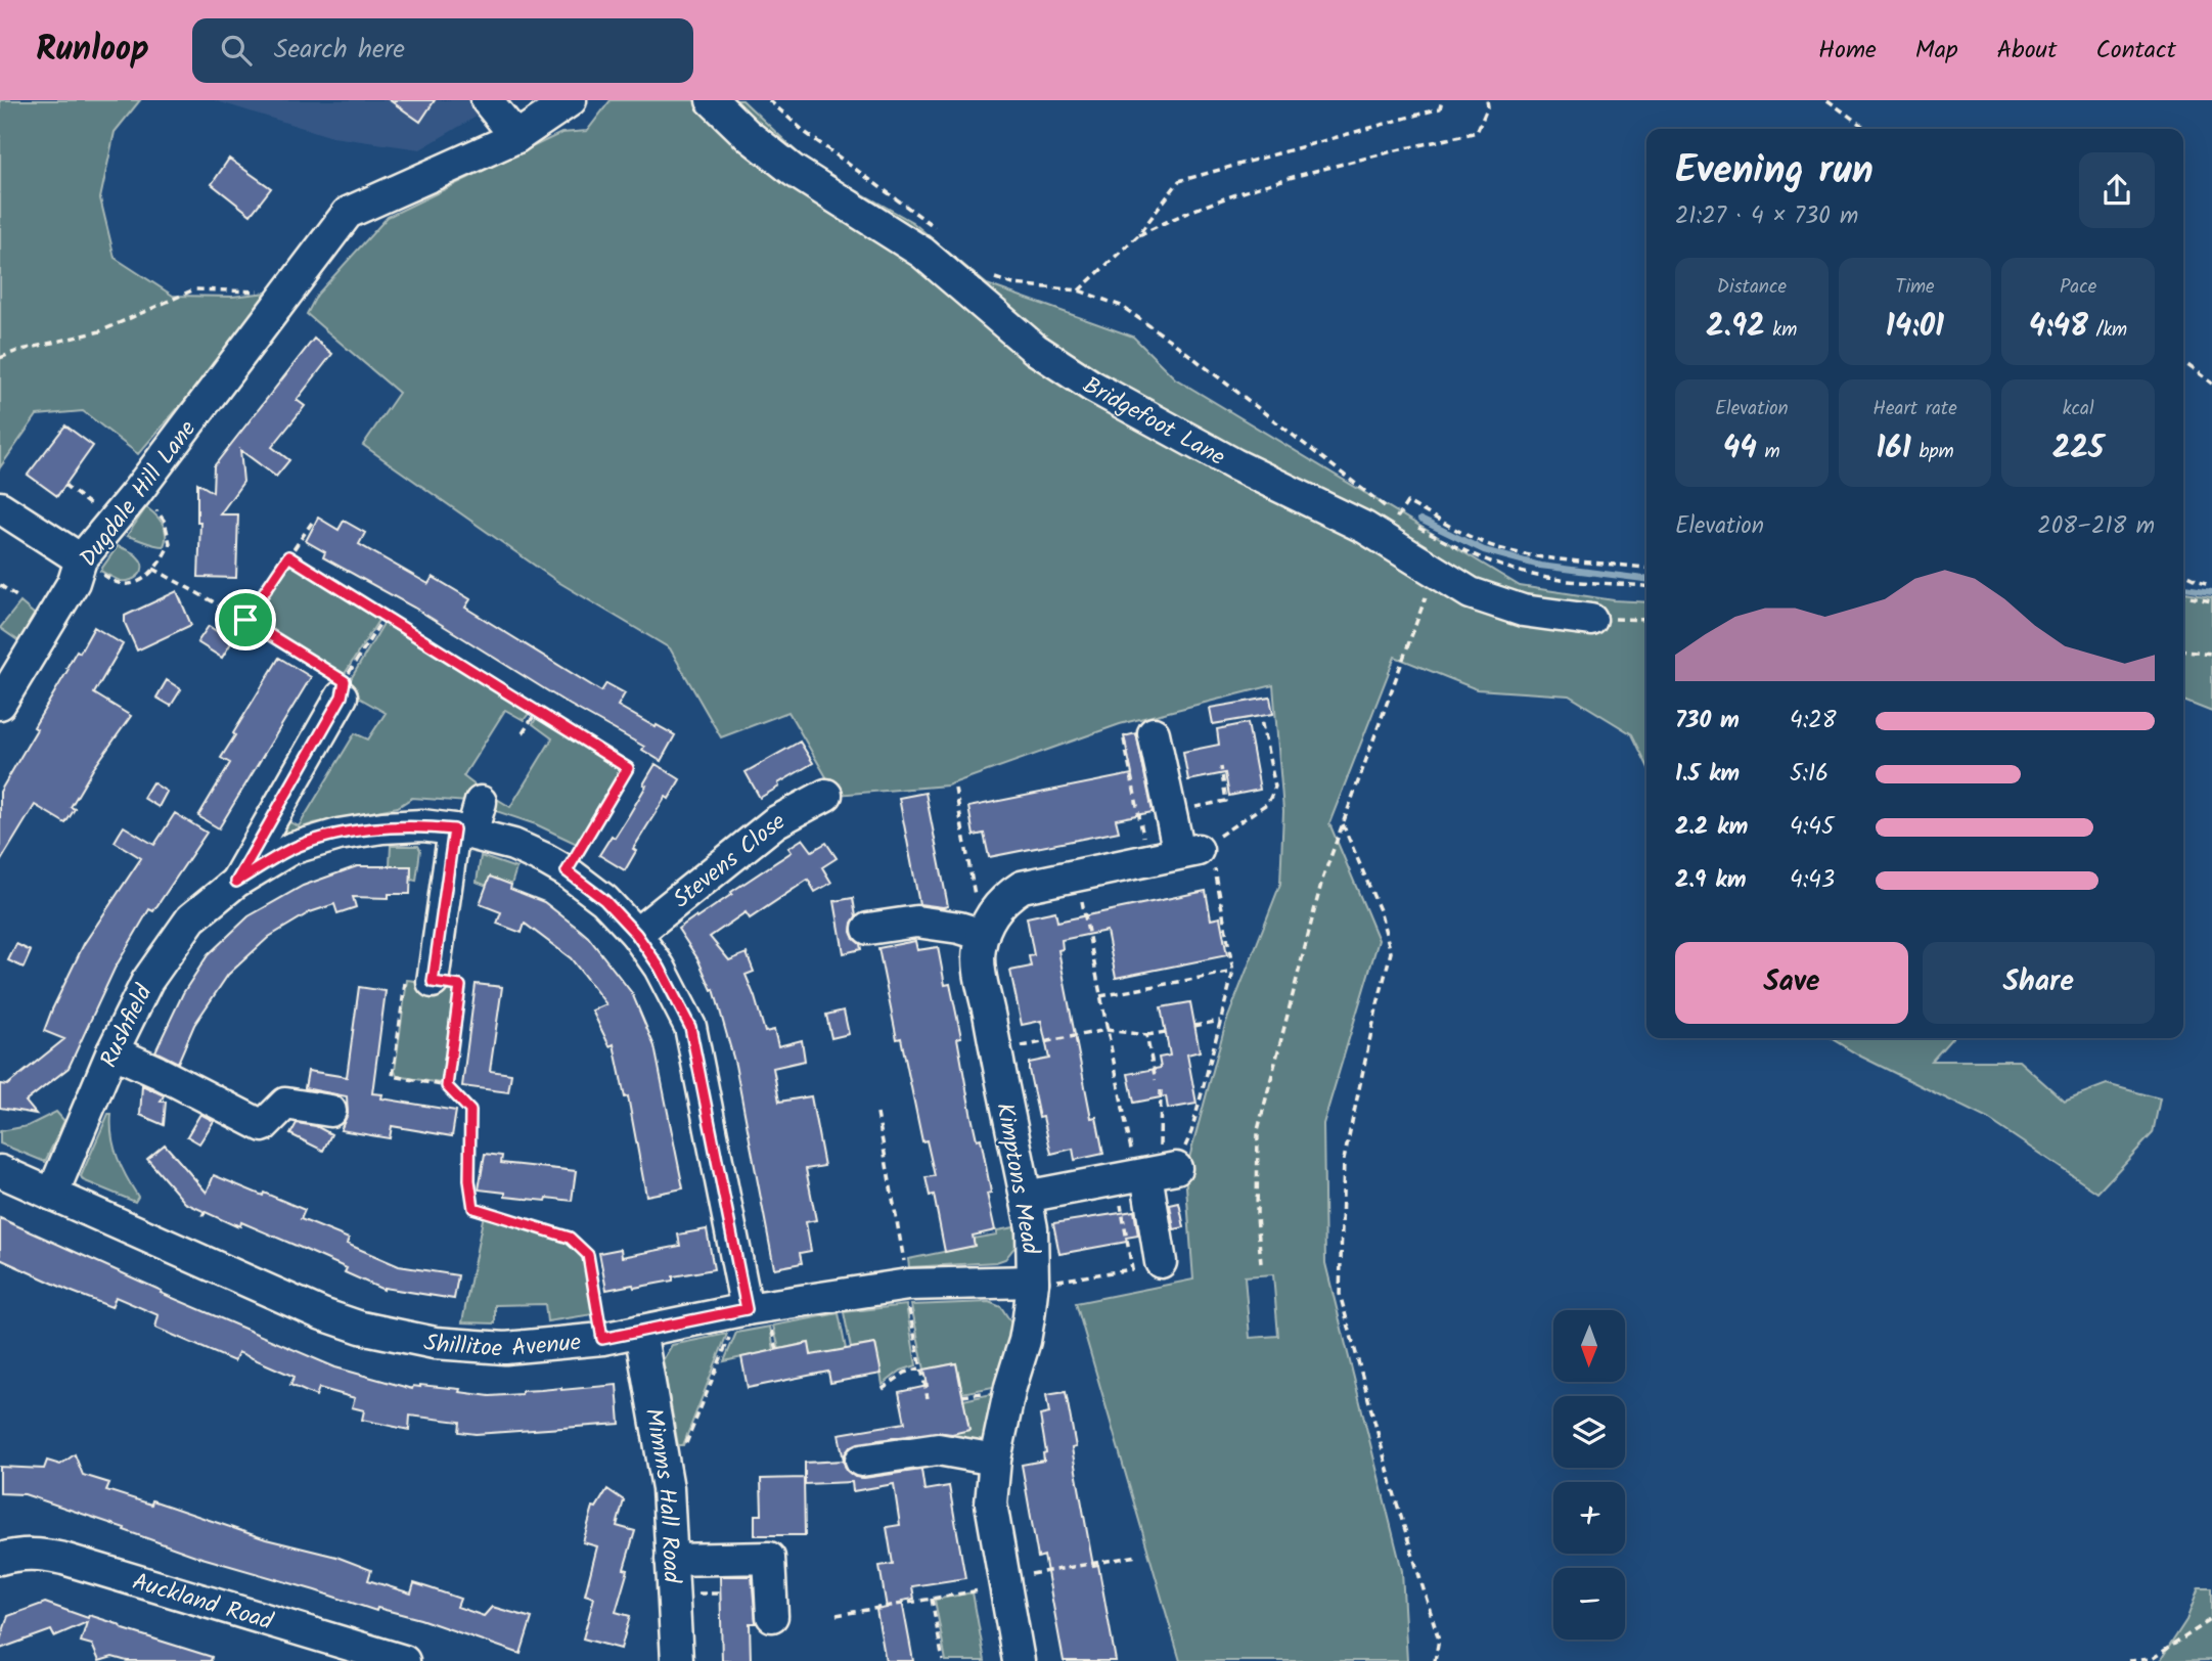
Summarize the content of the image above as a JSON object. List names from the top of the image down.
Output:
{
  "streets": {
    "street": [
      "Bridgefoot Lane",
      "Dugdale Hill Lane",
      "Stevens Close",
      "Rushfield",
      "Kimptons Mead",
      "Shillitoe Avenue",
      "Mimms Hall Road",
      "Auckland Road"
    ]
  },
  "crossings": [
    ["Stevens Close", "Rushfield"],
    ["Rushfield", "Shillitoe Avenue"],
    ["Kimptons Mead", "Shillitoe Avenue"],
    ["Shillitoe Avenue", "Mimms Hall Road"]
  ],
  "north": "bottom",
  "page": {
    "header": "Runloop",
    "search": "Search here",
    "nav": [
      "Home",
      "Map",
      "About",
      "Contact"
    ],
    "heading": ["Evening run", "21:27 · 4 × 730 m"],
    "stats": [
      ["Distance", "2.92 km"],
      ["Time", "14:01"],
      ["Pace", "4:48 /km"],
      ["Elevation", "44 m"],
      ["Heart rate", "161 bpm"],
      ["kcal", "225"]
    ],
    "chart": ["Elevation", "208–218 m"],
    "list": [
      {
        "name": "730 m",
        "note": "4:28"
      },
      {
        "name": "1.5 km",
        "note": "5:16"
      },
      {
        "name": "2.2 km",
        "note": "4:45"
      },
      {
        "name": "2.9 km",
        "note": "4:43"
      }
    ],
    "buttons": ["Save", "Share"],
    "map_buttons": ["+", "−"]
  }
}
